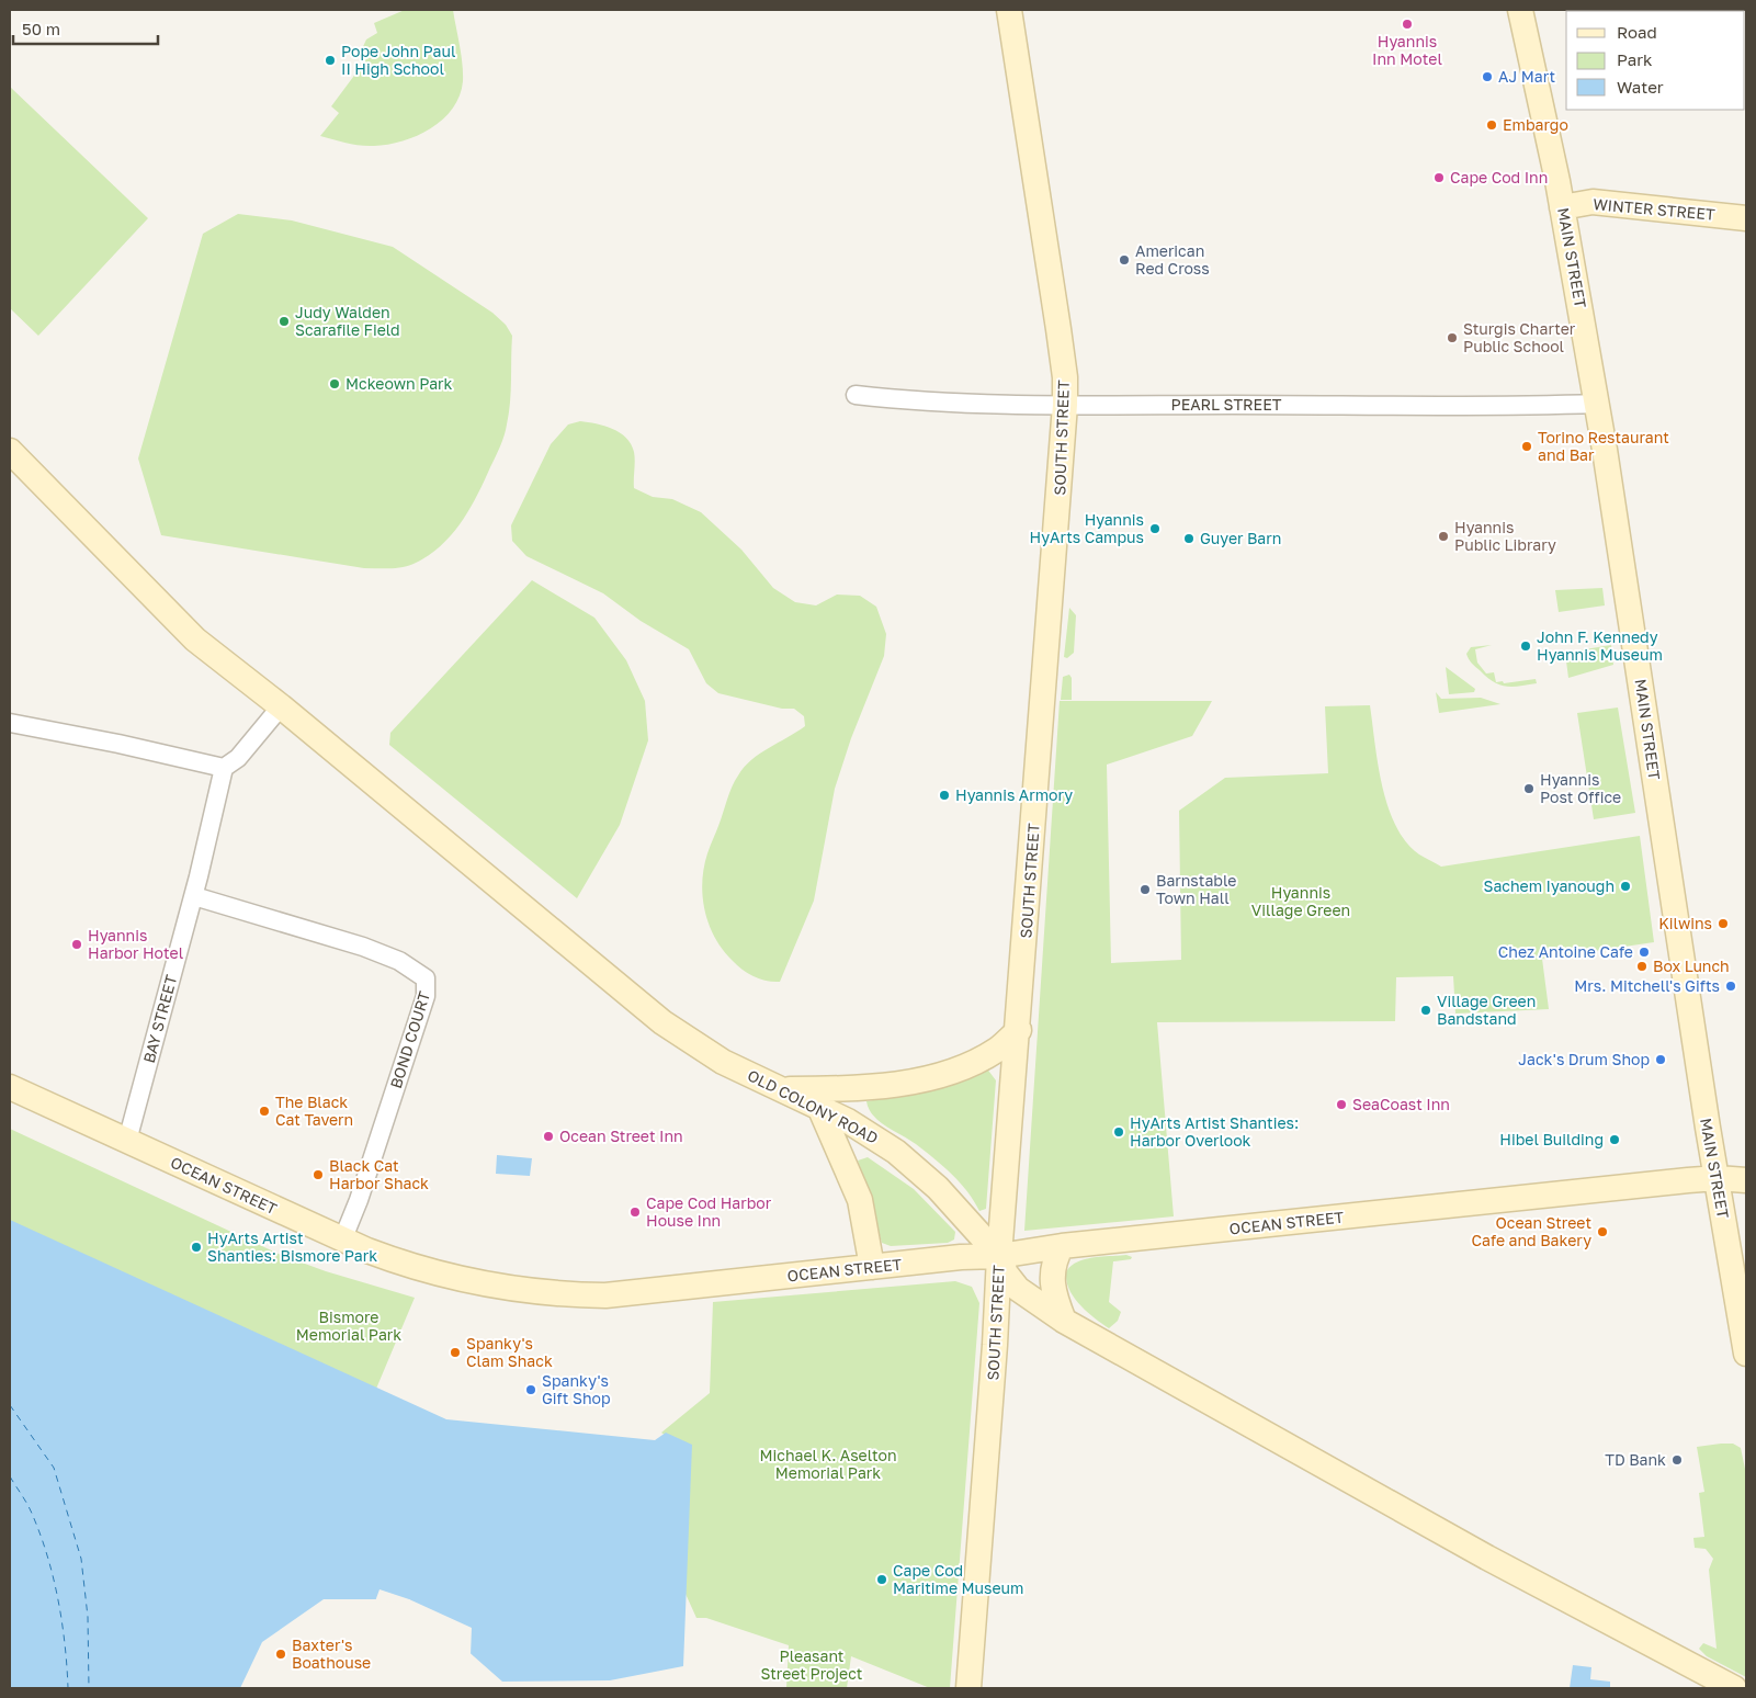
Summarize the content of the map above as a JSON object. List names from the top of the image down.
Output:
{
  "streets": {
    "main road": [
      "WINTER STREET",
      "MAIN STREET",
      "SOUTH STREET",
      "OLD COLONY ROAD",
      "OCEAN STREET"
    ],
    "street": ["PEARL STREET", "BAY STREET", "BOND COURT"]
  },
  "crossings": [
    ["WINTER STREET", "MAIN STREET"],
    ["MAIN STREET", "PEARL STREET"],
    ["MAIN STREET", "OCEAN STREET"],
    ["PEARL STREET", "SOUTH STREET"],
    ["SOUTH STREET", "OLD COLONY ROAD"],
    ["SOUTH STREET", "OCEAN STREET"],
    ["BAY STREET", "BOND COURT"],
    ["BAY STREET", "OCEAN STREET"],
    ["BOND COURT", "OCEAN STREET"],
    ["OLD COLONY ROAD", "OCEAN STREET"]
  ],
  "parks": [
    "Hyannis Village Green",
    "Bismore Memorial Park",
    "Michael K. Aselton Memorial Park",
    "Pleasant Street Project"
  ],
  "places": [
    "Hyannis Inn Motel",
    "Pope John Paul II High School",
    "AJ Mart",
    "Embargo",
    "Cape Cod Inn",
    "American Red Cross",
    "Judy Walden Scarafile Field",
    "Sturgis Charter Public School",
    "Mckeown Park",
    "Torino Restaurant and Bar",
    "Hyannis HyArts Campus",
    "Hyannis Public Library",
    "Guyer Barn",
    "John F. Kennedy Hyannis Museum",
    "Hyannis Post Office",
    "Hyannis Armory",
    "Sachem Iyanough",
    "Barnstable Town Hall",
    "Kilwins",
    "Hyannis Harbor Hotel",
    "Chez Antoine Cafe",
    "Box Lunch",
    "Mrs. Mitchell's Gifts",
    "Village Green Bandstand",
    "Jack's Drum Shop",
    "SeaCoast Inn",
    "The Black Cat Tavern",
    "HyArts Artist Shanties: Harbor Overlook",
    "Ocean Street Inn",
    "Hibel Building",
    "Black Cat Harbor Shack",
    "Cape Cod Harbor House Inn",
    "Ocean Street Cafe and Bakery",
    "HyArts Artist Shanties: Bismore Park",
    "Spanky's Clam Shack",
    "Spanky's Gift Shop",
    "TD Bank",
    "Cape Cod Maritime Museum",
    "Baxter's Boathouse"
  ],
  "legend": ["Road", "Park", "Water"],
  "scale_bar": "50 m"
}
